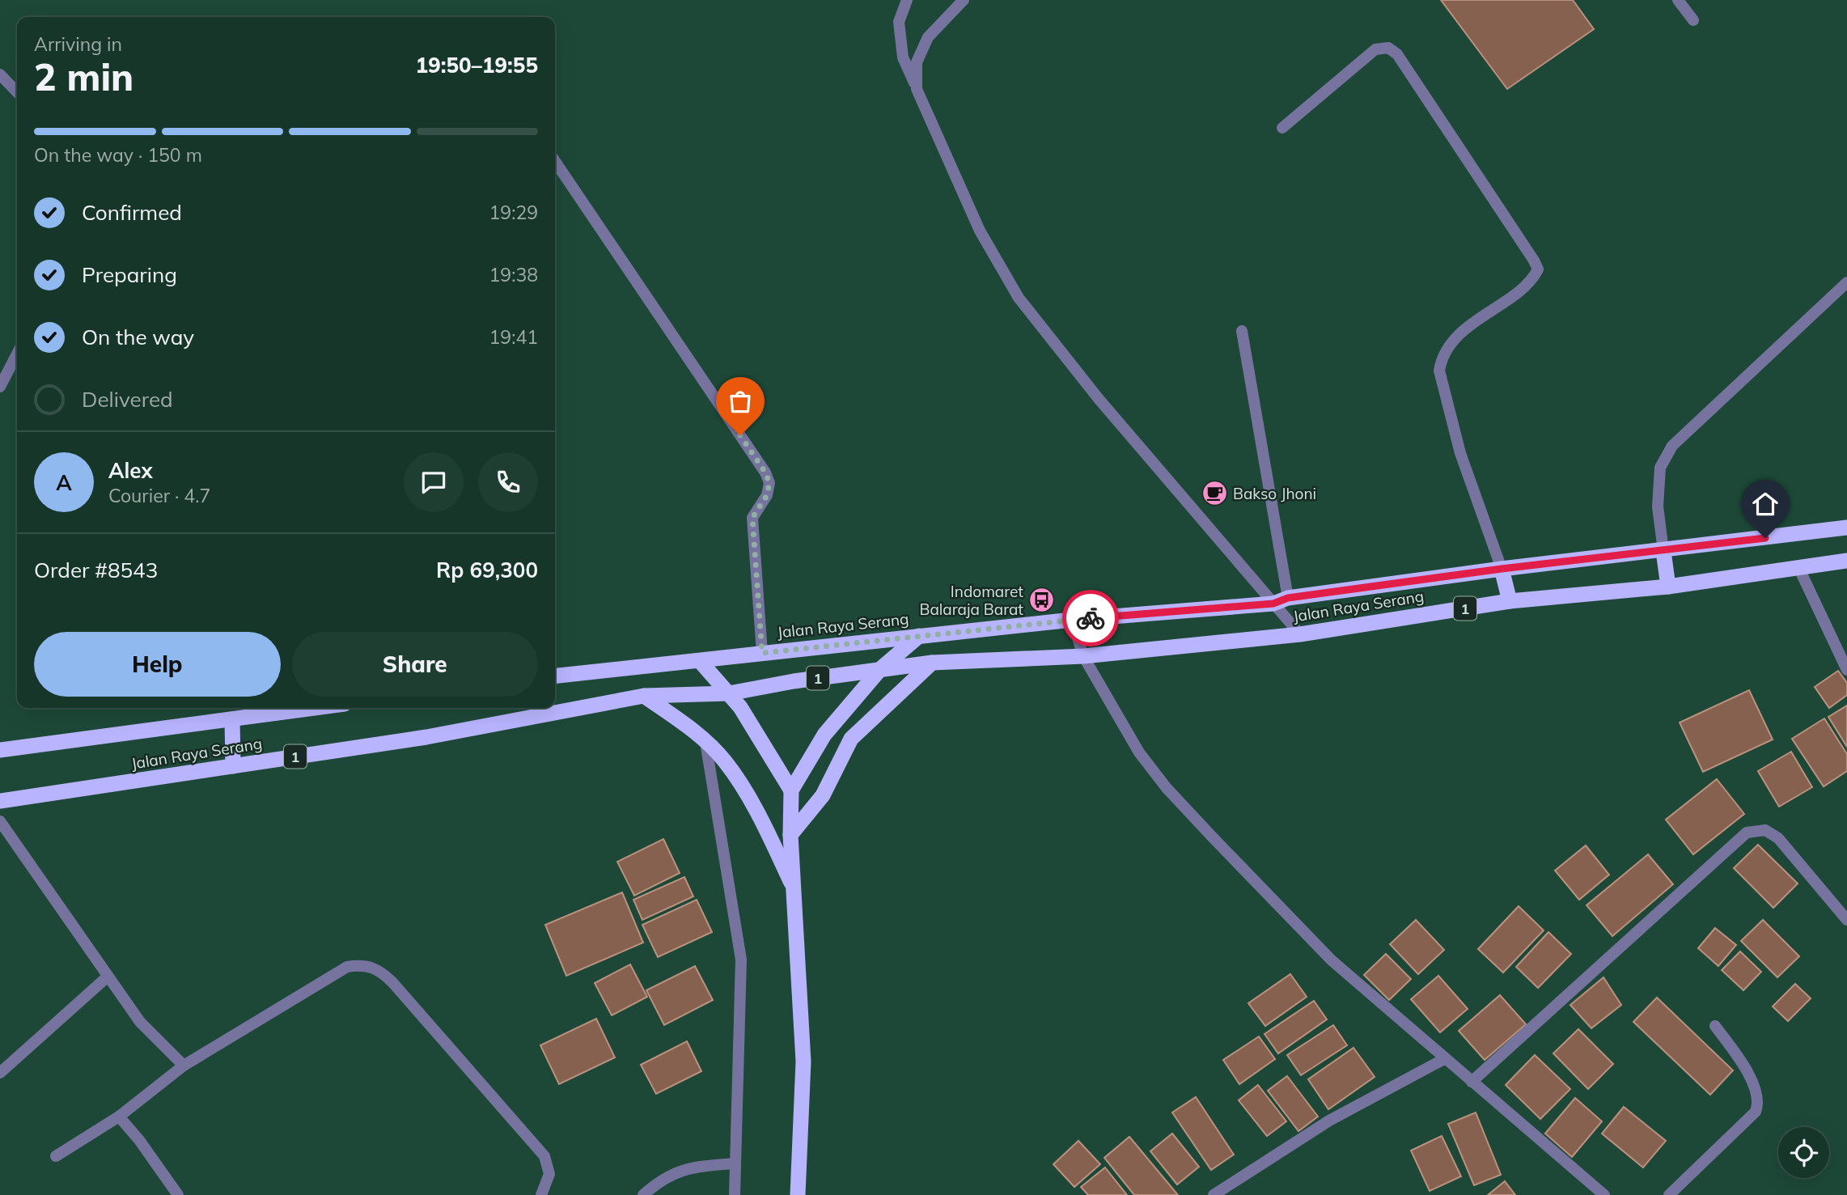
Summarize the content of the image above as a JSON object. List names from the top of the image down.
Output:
{
  "streets": {
    "highway": ["Jalan Raya Serang", "1"]
  },
  "places": {
    "cafe": ["Bakso Jhoni"],
    "bus stop": ["Indomaret Balaraja Barat"]
  },
  "page": {
    "heading": ["2 min", "Arriving in", "19:50–19:55"],
    "panel": [
      "Alex",
      "Courier · 4.7",
      "Order #8543",
      "Rp 69,300"
    ],
    "bar": "On the way · 150 m",
    "list": [
      ["Confirmed", "19:29"],
      ["Preparing", "19:38"],
      ["On the way", "19:41"],
      "Delivered"
    ],
    "round": "A",
    "buttons": ["Help", "Share"]
  }
}
